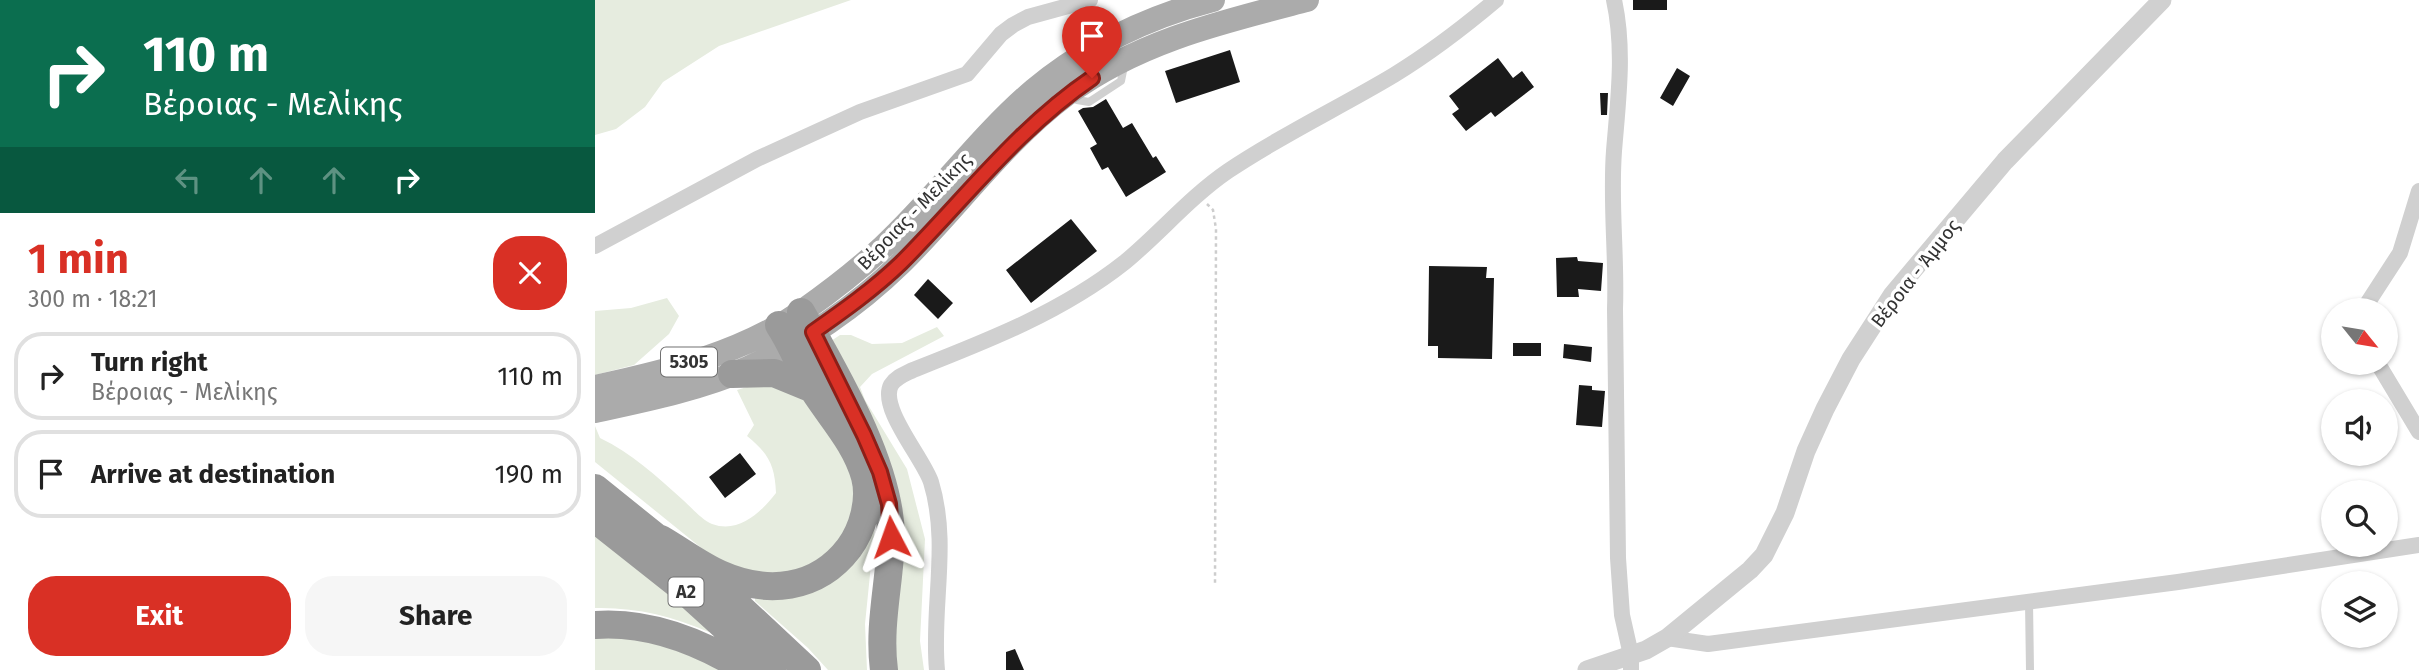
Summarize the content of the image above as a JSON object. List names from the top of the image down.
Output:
{
  "streets": {
    "highway": ["Α2"],
    "main road": ["Βέροιας - Μελίκης", "5305"],
    "street": ["Βέροια - Άμμος"]
  },
  "north": "bottom right",
  "page": {
    "turn": ["110 m", "Βέροιας - Μελίκης"],
    "heading": ["1 min", "300 m · 18:21"],
    "list": [
      {
        "name": "Turn right",
        "note": "Βέροιας - Μελίκης",
        "value": "110 m"
      },
      {
        "name": "Arrive at destination",
        "value": "190 m"
      }
    ],
    "buttons": ["Exit", "Share"]
  }
}
